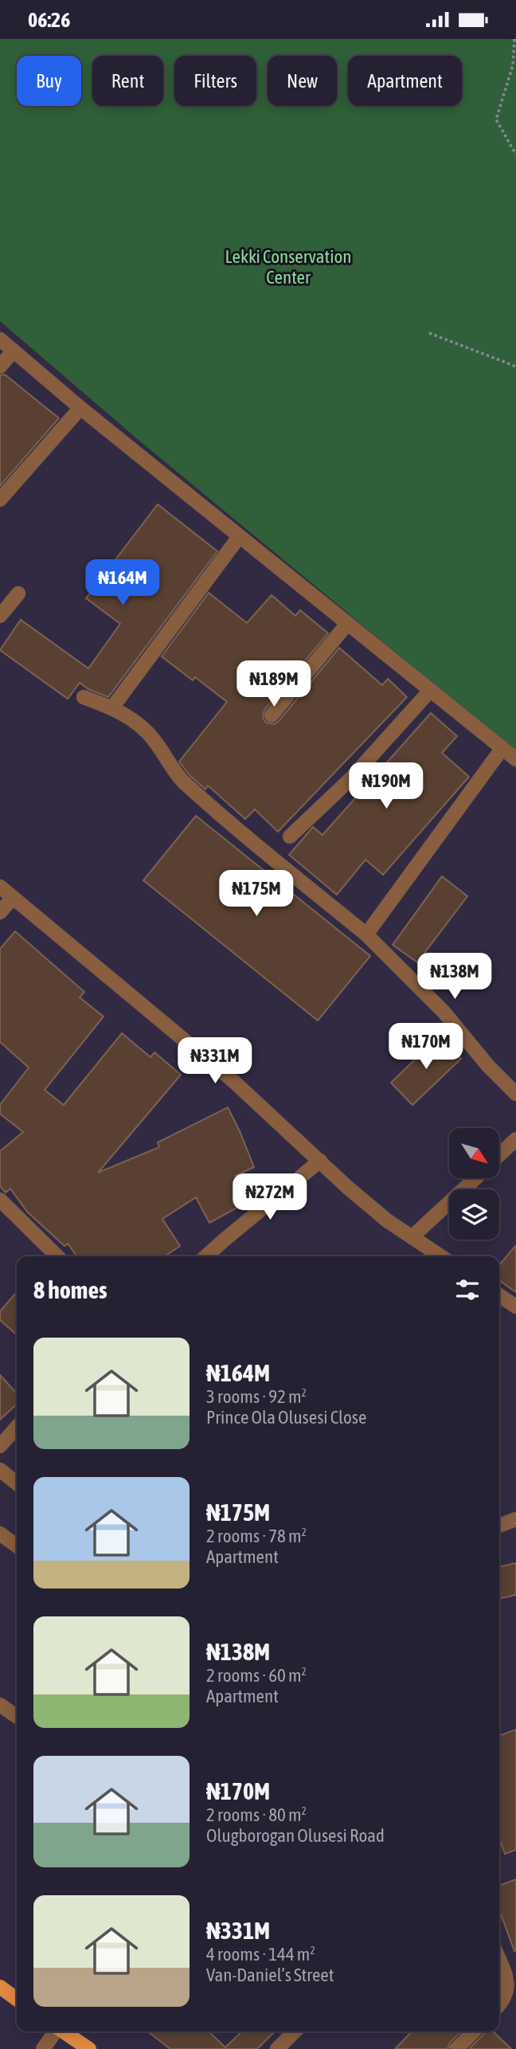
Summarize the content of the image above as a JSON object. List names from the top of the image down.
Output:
{
  "parks": ["Lekki Conservation Center"],
  "north": "bottom right",
  "page": {
    "status": "06:26",
    "chip": [
      "Buy",
      "Rent",
      "Filters",
      "New",
      "Apartment"
    ],
    "price": [
      "₦164M",
      "₦189M",
      "₦190M",
      "₦175M",
      "₦138M",
      "₦170M",
      "₦331M",
      "₦272M"
    ],
    "heading": "8 homes",
    "list": [
      {
        "name": "₦164M",
        "note": "3 rooms · 92 m² · Prince Ola Olusesi Close"
      },
      {
        "name": "₦175M",
        "note": "2 rooms · 78 m² · Apartment"
      },
      {
        "name": "₦138M",
        "note": "2 rooms · 60 m² · Apartment"
      },
      {
        "name": "₦170M",
        "note": "2 rooms · 80 m² · Olugborogan Olusesi Road"
      },
      {
        "name": "₦331M",
        "note": "4 rooms · 144 m² · Van-Daniel’s Street"
      }
    ]
  }
}
